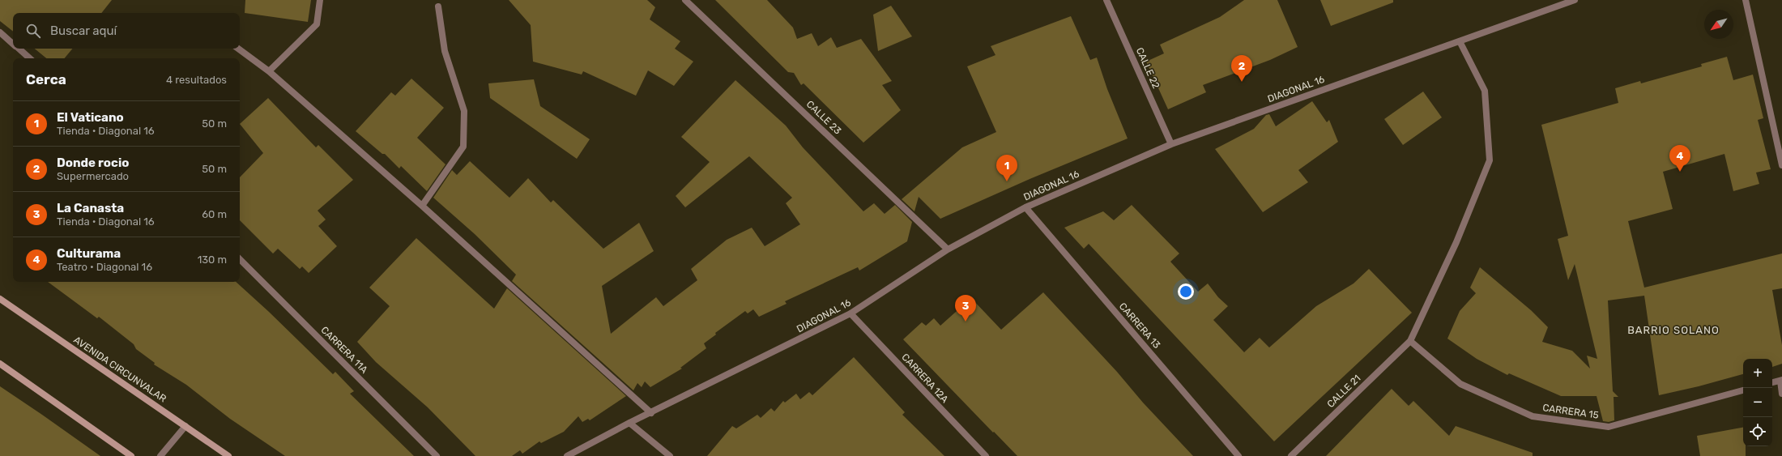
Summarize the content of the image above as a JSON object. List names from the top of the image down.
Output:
{
  "streets": {
    "main road": ["AVENIDA CIRCUNVALAR"],
    "street": [
      "CALLE 22",
      "DIAGONAL 16",
      "CALLE 23",
      "CARRERA 13",
      "CARRERA 11A",
      "CARRERA 12A",
      "CALLE 21",
      "CARRERA 15"
    ]
  },
  "crossings": [
    ["CALLE 22", "DIAGONAL 16"],
    ["DIAGONAL 16", "CALLE 23"],
    ["DIAGONAL 16", "CARRERA 13"],
    ["DIAGONAL 16", "CARRERA 12A"],
    ["CALLE 21", "CARRERA 15"]
  ],
  "districts": ["BARRIO SOLANO"],
  "north": "bottom left",
  "page": {
    "search": "Buscar aquí",
    "pins": [
      "2",
      "4",
      "1",
      "3"
    ],
    "heading": ["Cerca", "4 resultados"],
    "list": [
      {
        "mark": "1",
        "name": "El Vaticano",
        "note": "Tienda · Diagonal 16",
        "value": "50 m"
      },
      {
        "mark": "2",
        "name": "Donde rocio",
        "note": "Supermercado",
        "value": "50 m"
      },
      {
        "mark": "3",
        "name": "La Canasta",
        "note": "Tienda · Diagonal 16",
        "value": "60 m"
      },
      {
        "mark": "4",
        "name": "Culturama",
        "note": "Teatro · Diagonal 16",
        "value": "130 m"
      }
    ],
    "map_buttons": ["+", "−"]
  }
}
